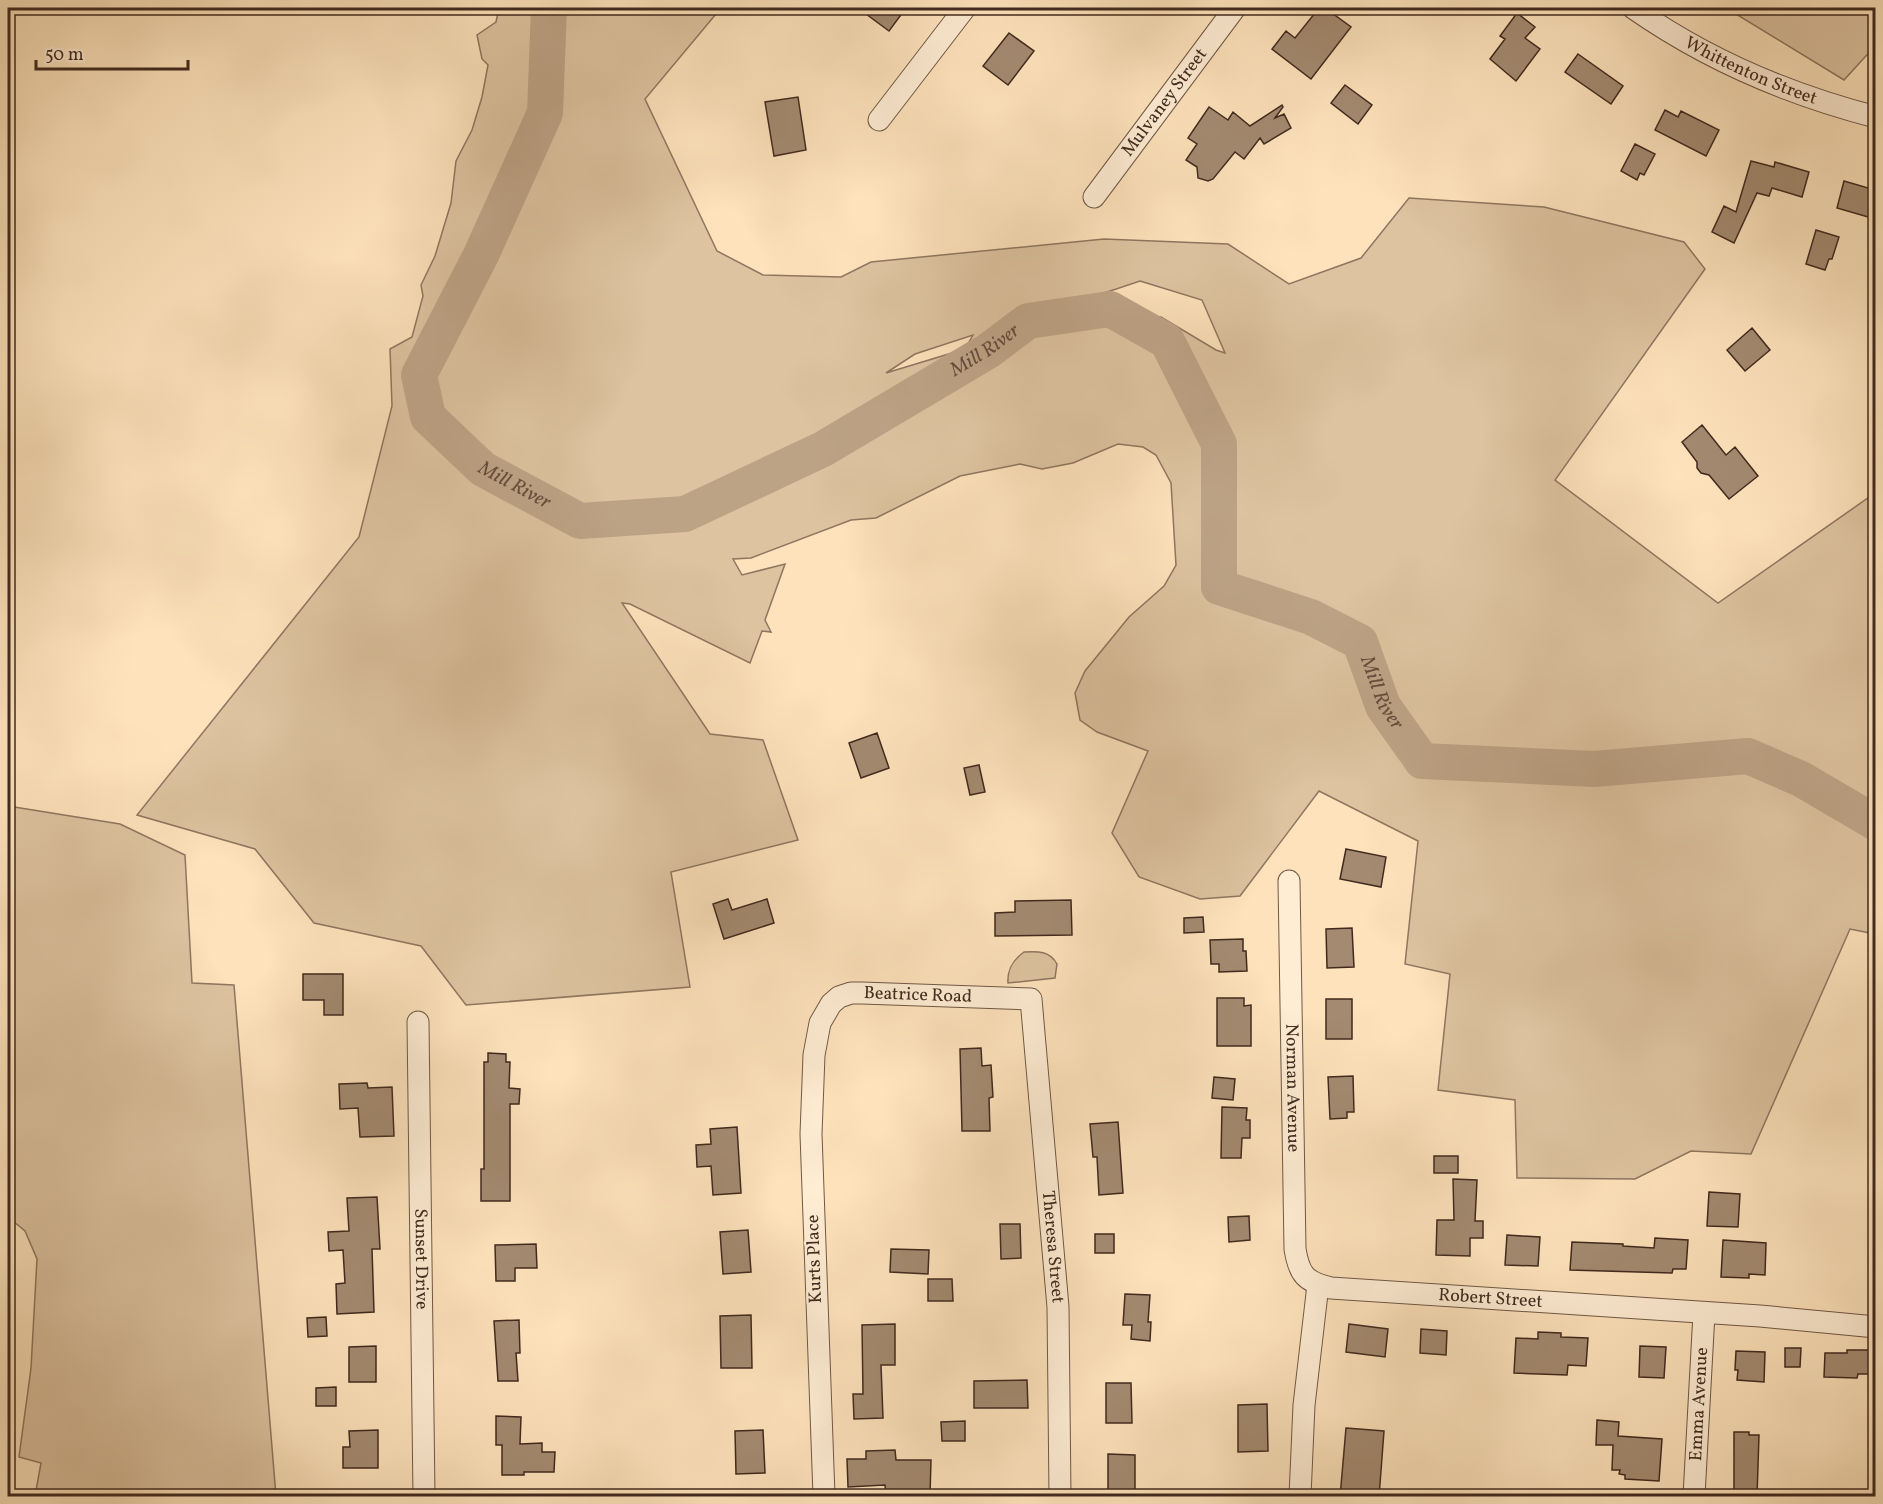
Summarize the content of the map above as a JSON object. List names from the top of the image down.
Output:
{
  "streets": {
    "street": [
      "Whittenton Street",
      "Mulvaney Street",
      "Beatrice Road",
      "Norman Avenue",
      "Theresa Street",
      "Sunset Drive",
      "Kurts Place",
      "Robert Street",
      "Emma Avenue"
    ]
  },
  "crossings": [
    ["Beatrice Road", "Theresa Street"],
    ["Beatrice Road", "Kurts Place"],
    ["Norman Avenue", "Robert Street"],
    ["Robert Street", "Emma Avenue"]
  ],
  "water": ["Mill River"],
  "scale_bar": "50 m"
}
